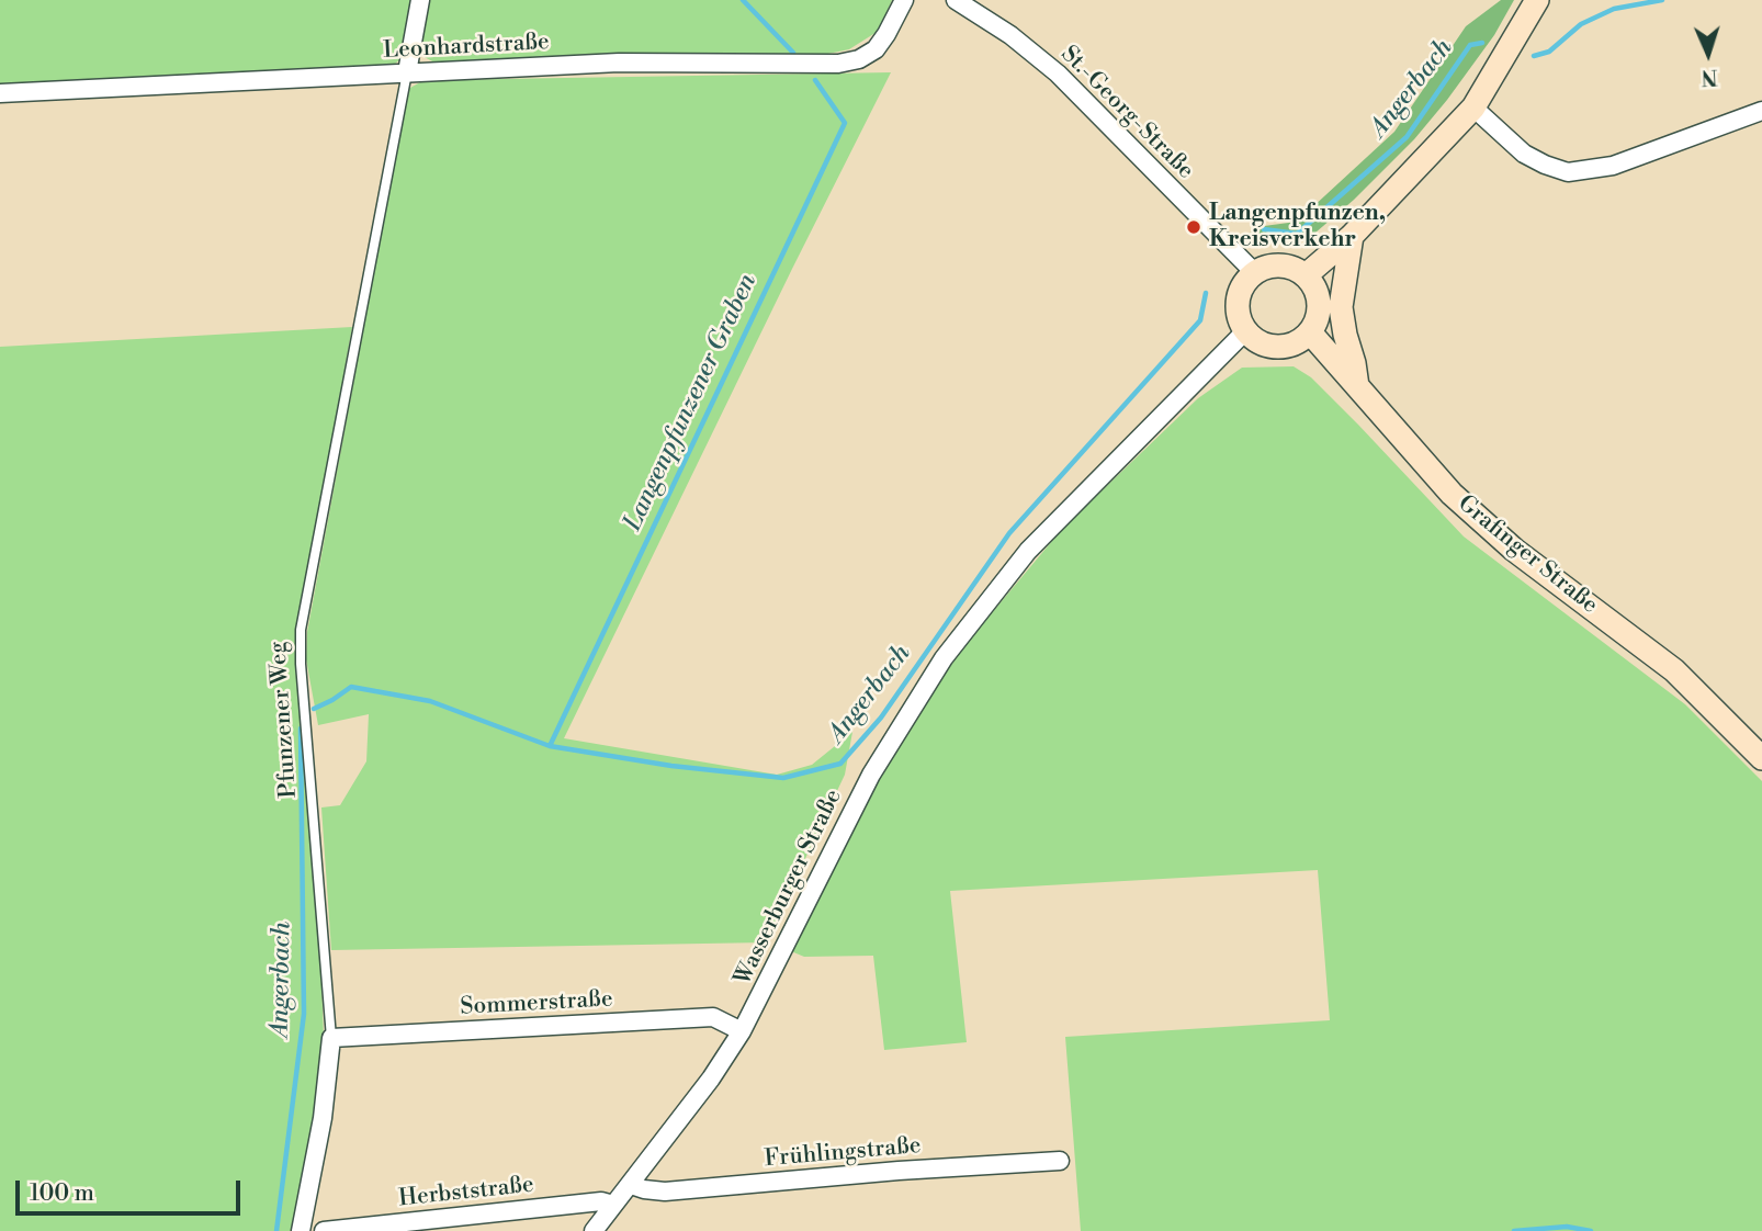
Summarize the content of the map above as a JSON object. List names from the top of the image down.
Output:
{
  "streets": {
    "main road": ["Grafinger Straße"],
    "street": [
      "Leonhardstraße",
      "St.-Georg-Straße",
      "Pfunzener Weg",
      "Wasserburger Straße",
      "Sommerstraße",
      "Frühlingstraße",
      "Herbststraße"
    ]
  },
  "crossings": [
    ["Leonhardstraße", "Pfunzener Weg"],
    ["St.-Georg-Straße", "Grafinger Straße"],
    ["St.-Georg-Straße", "Wasserburger Straße"],
    ["Grafinger Straße", "Wasserburger Straße"],
    ["Pfunzener Weg", "Sommerstraße"],
    ["Wasserburger Straße", "Sommerstraße"],
    ["Wasserburger Straße", "Frühlingstraße"],
    ["Wasserburger Straße", "Herbststraße"]
  ],
  "water": ["Angerbach", "Langenpfunzener Graben"],
  "places": ["Langenpfunzen, Kreisverkehr"],
  "scale_bar": "100 m",
  "north": "bottom"
}
